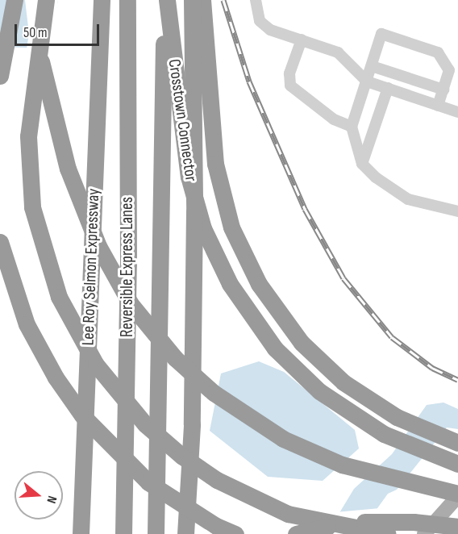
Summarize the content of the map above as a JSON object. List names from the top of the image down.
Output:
{
  "streets": {
    "highway": ["Crosstown Connector", "Lee Roy Selmon Expressway", "Reversible Express Lanes"]
  },
  "scale_bar": "50 m",
  "north": "right"
}
